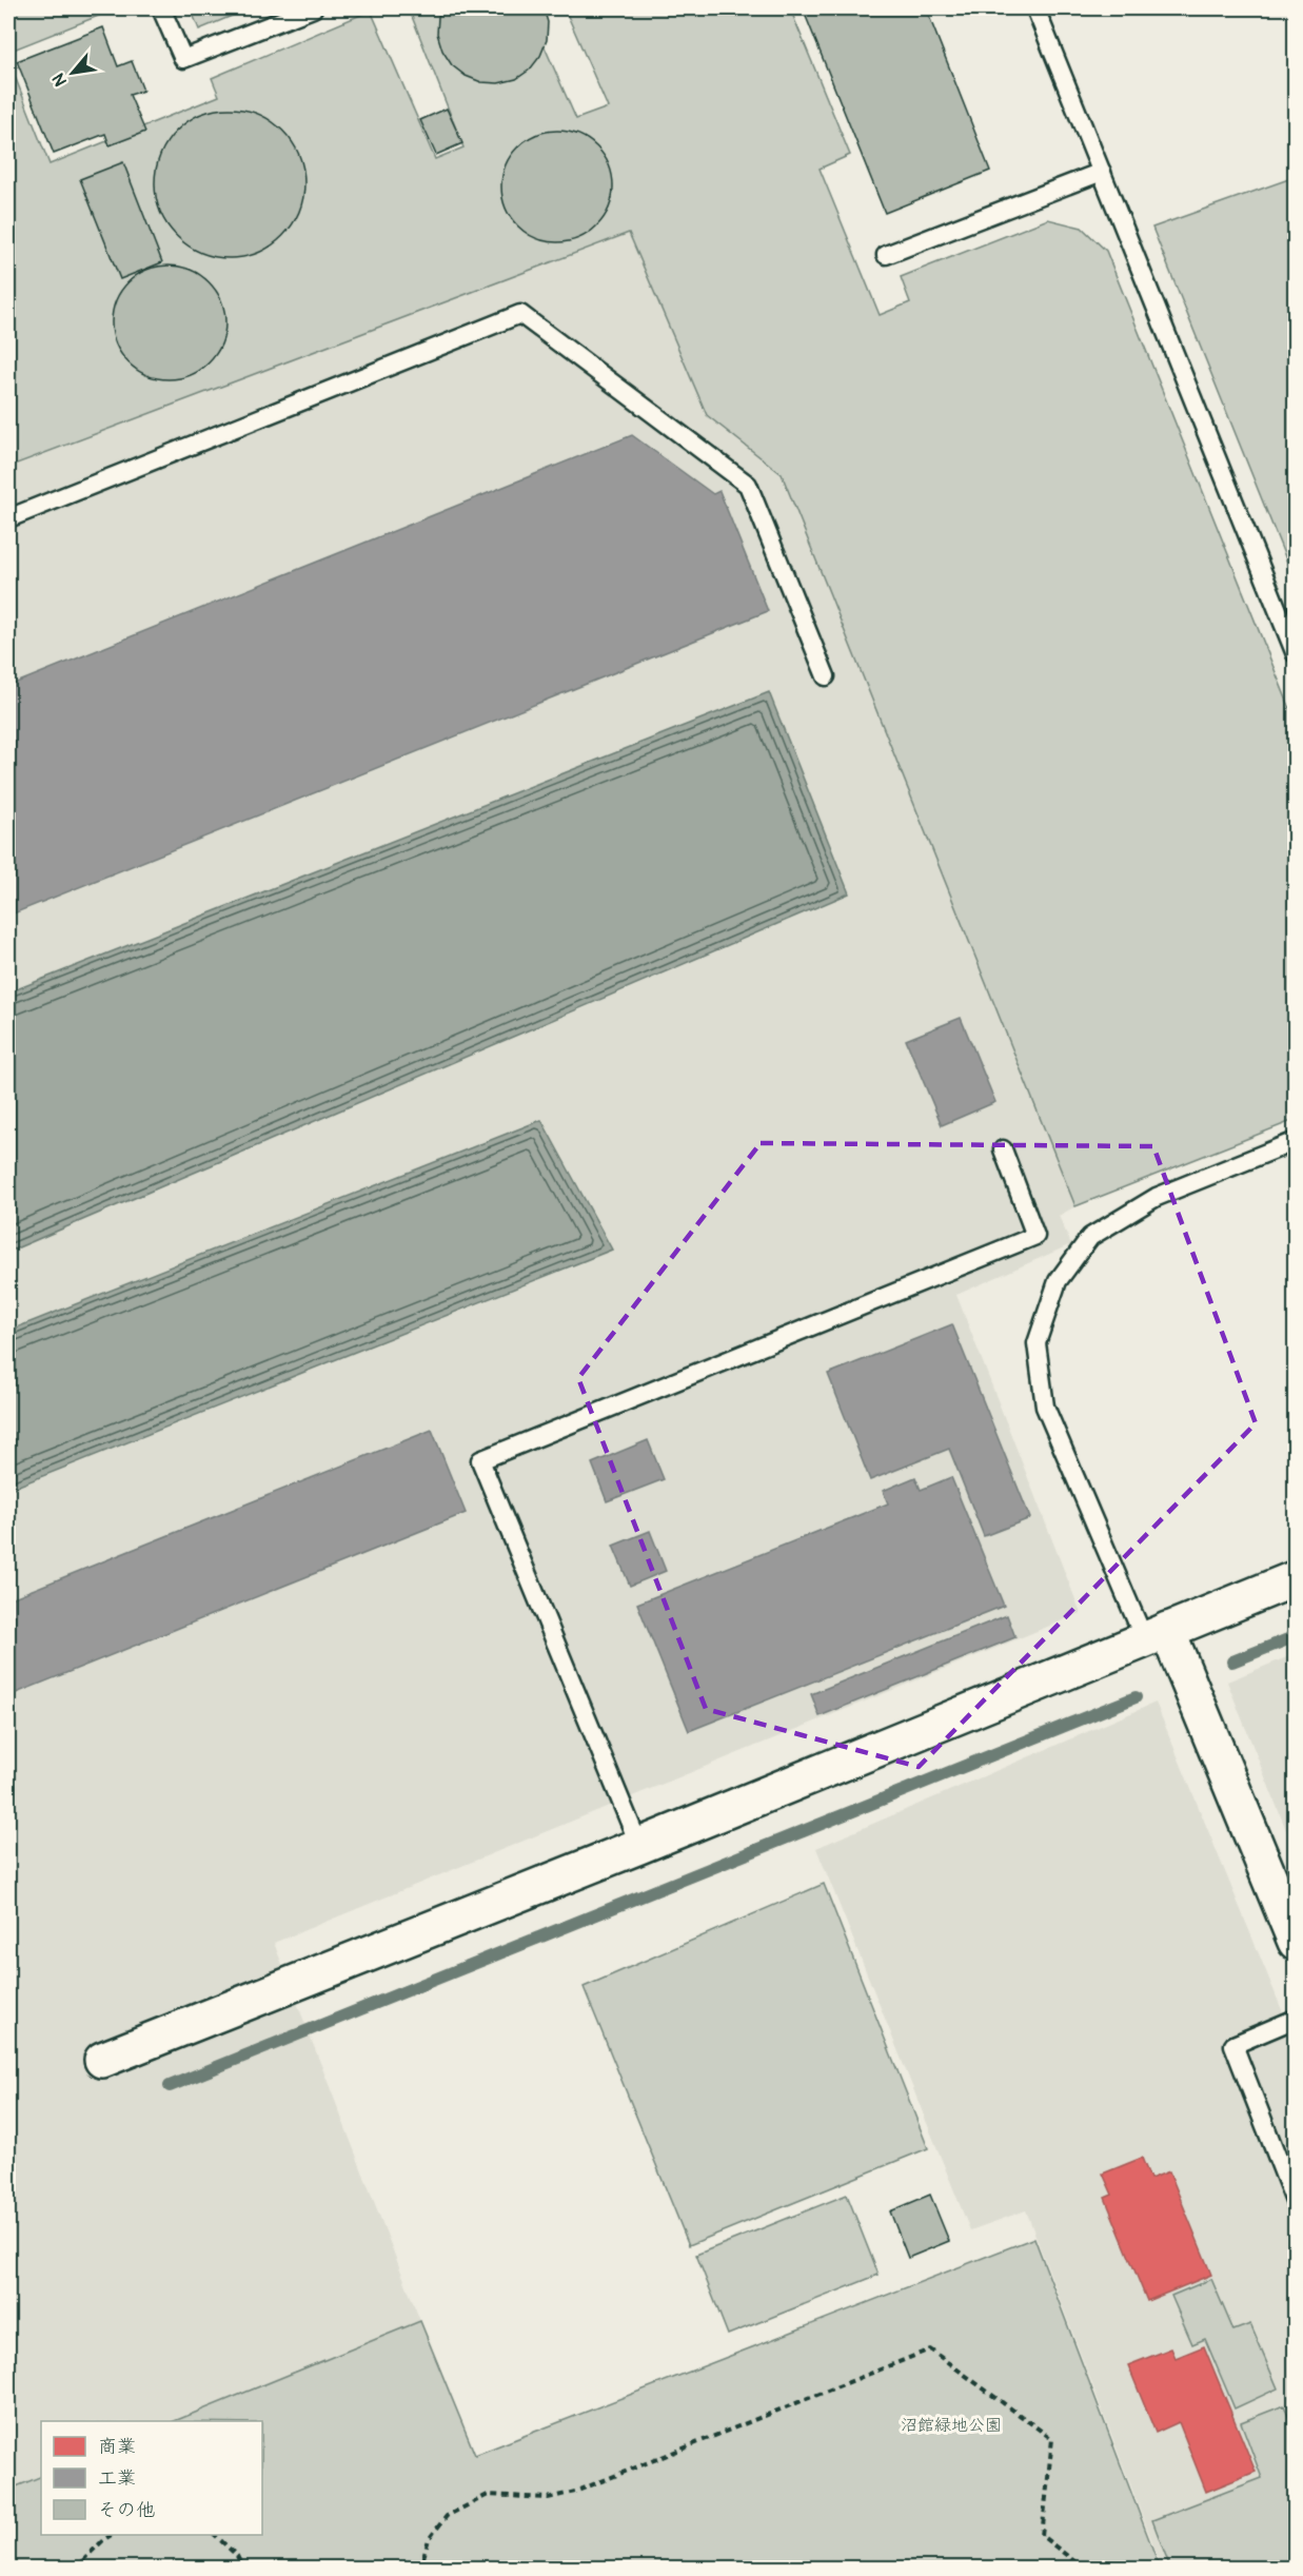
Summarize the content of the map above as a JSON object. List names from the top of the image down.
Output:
{
  "parks": ["沼館緑地公園"],
  "legend": ["商業", "工業", "その他"],
  "north": "bottom left"
}
